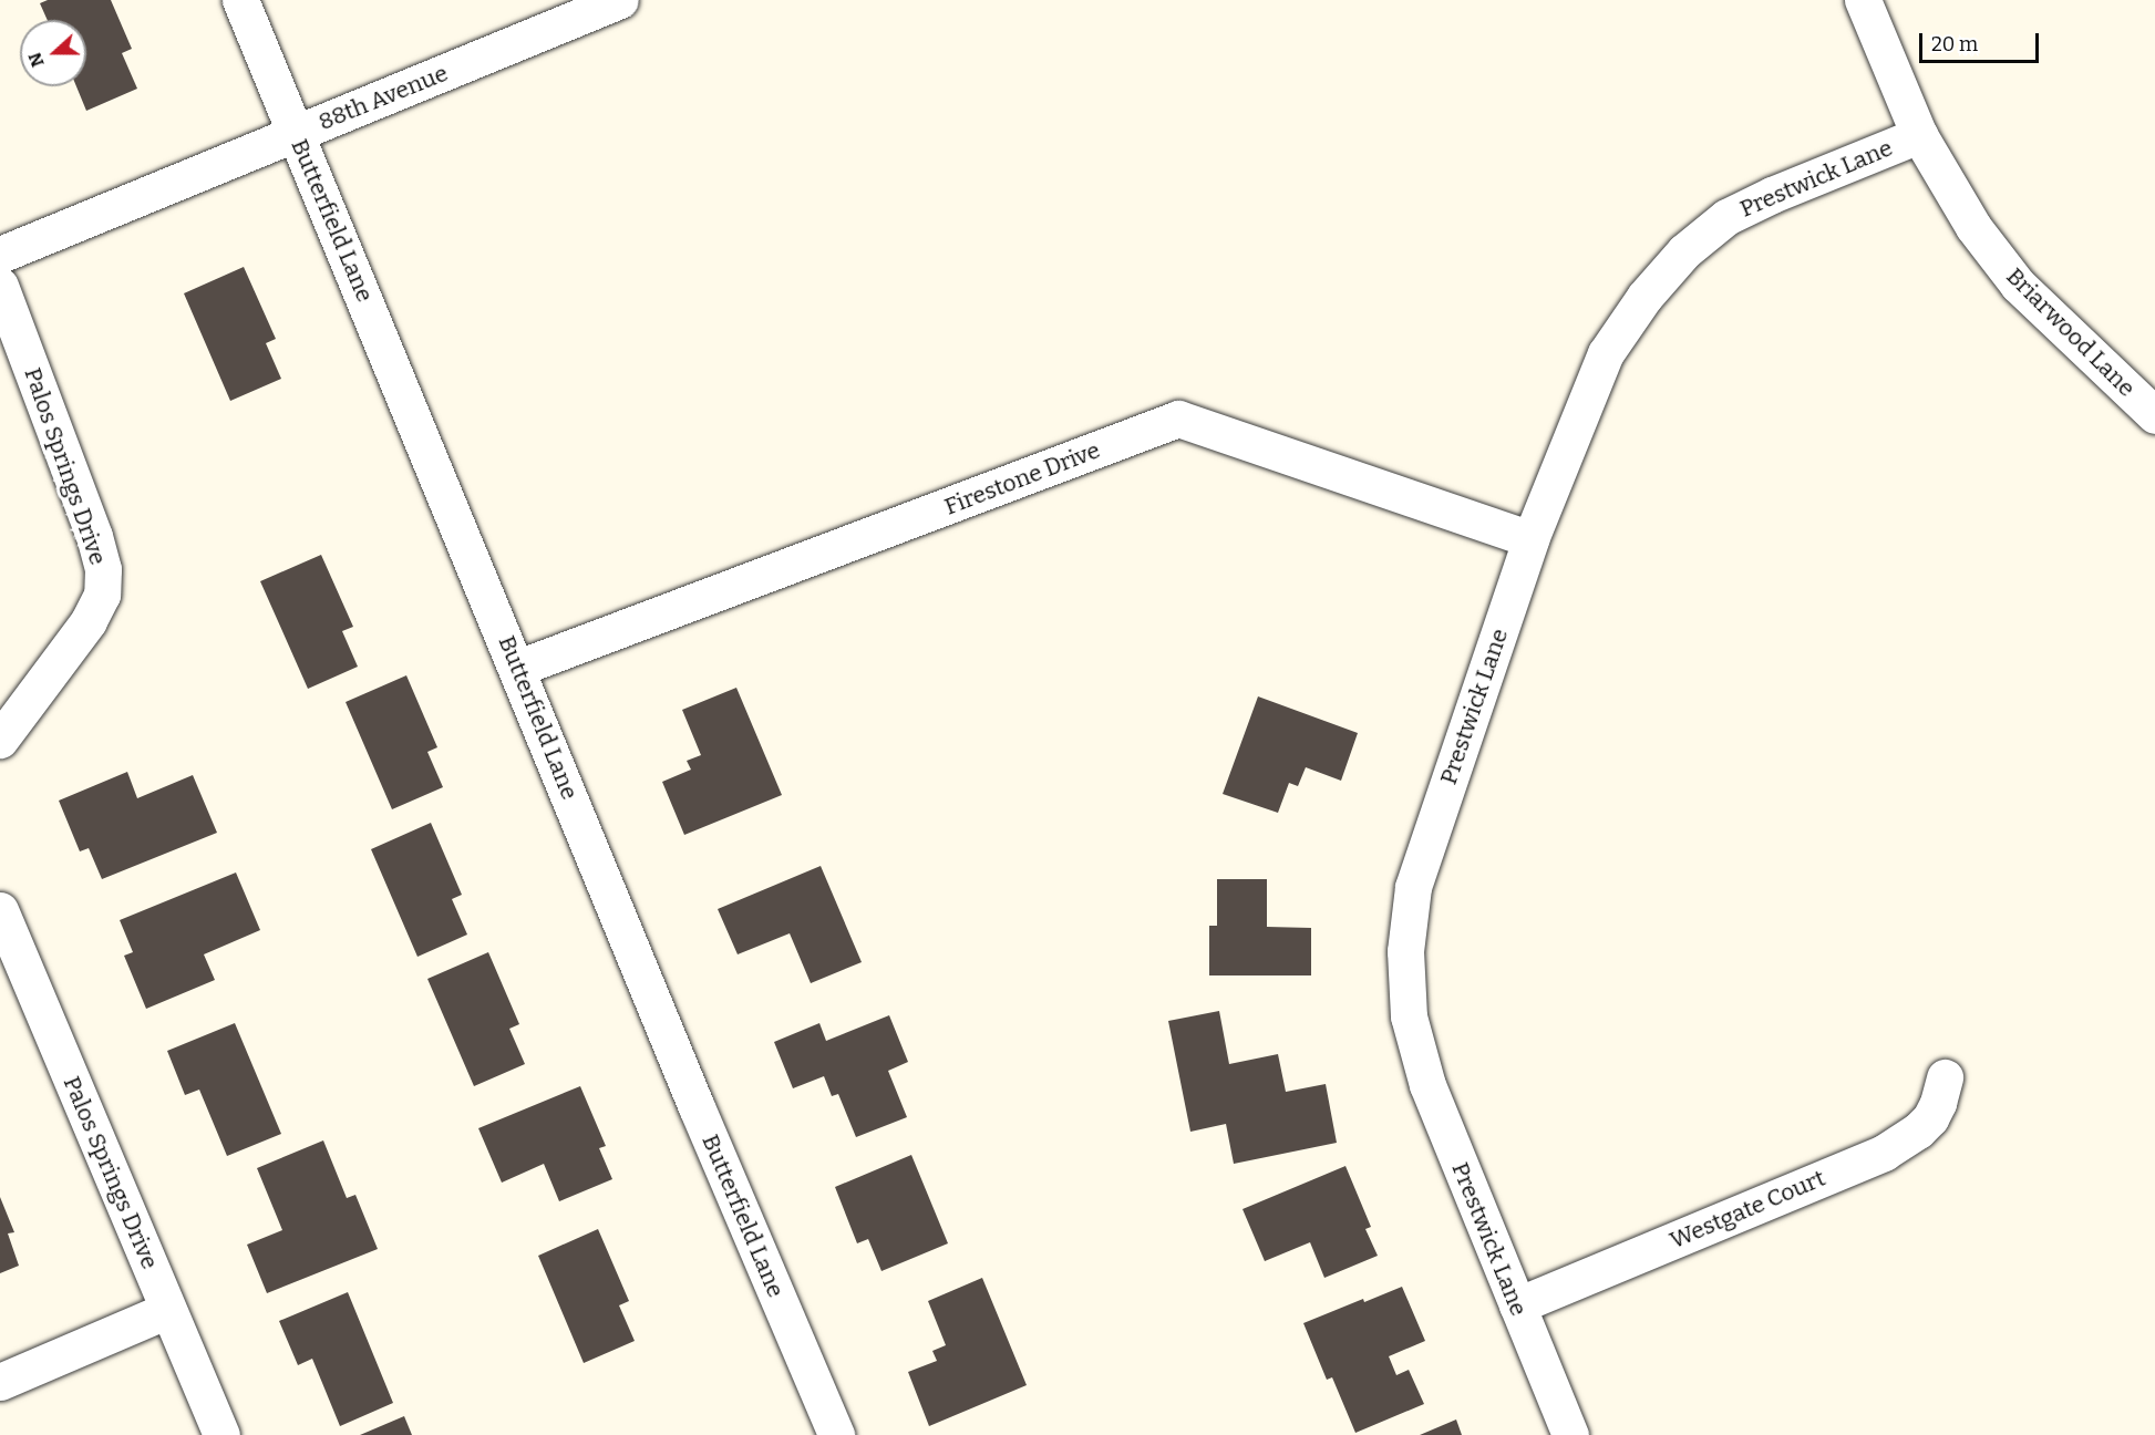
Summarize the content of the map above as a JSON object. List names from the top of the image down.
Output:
{
  "streets": {
    "street": [
      "88th Avenue",
      "Prestwick Lane",
      "Butterfield Lane",
      "Briarwood Lane",
      "Palos Springs Drive",
      "Firestone Drive",
      "Westgate Court"
    ]
  },
  "crossings": [
    ["88th Avenue", "Butterfield Lane"],
    ["Prestwick Lane", "Briarwood Lane"],
    ["Prestwick Lane", "Firestone Drive"],
    ["Prestwick Lane", "Westgate Court"],
    ["Butterfield Lane", "Firestone Drive"]
  ],
  "scale_bar": "20 m",
  "north": "left"
}
